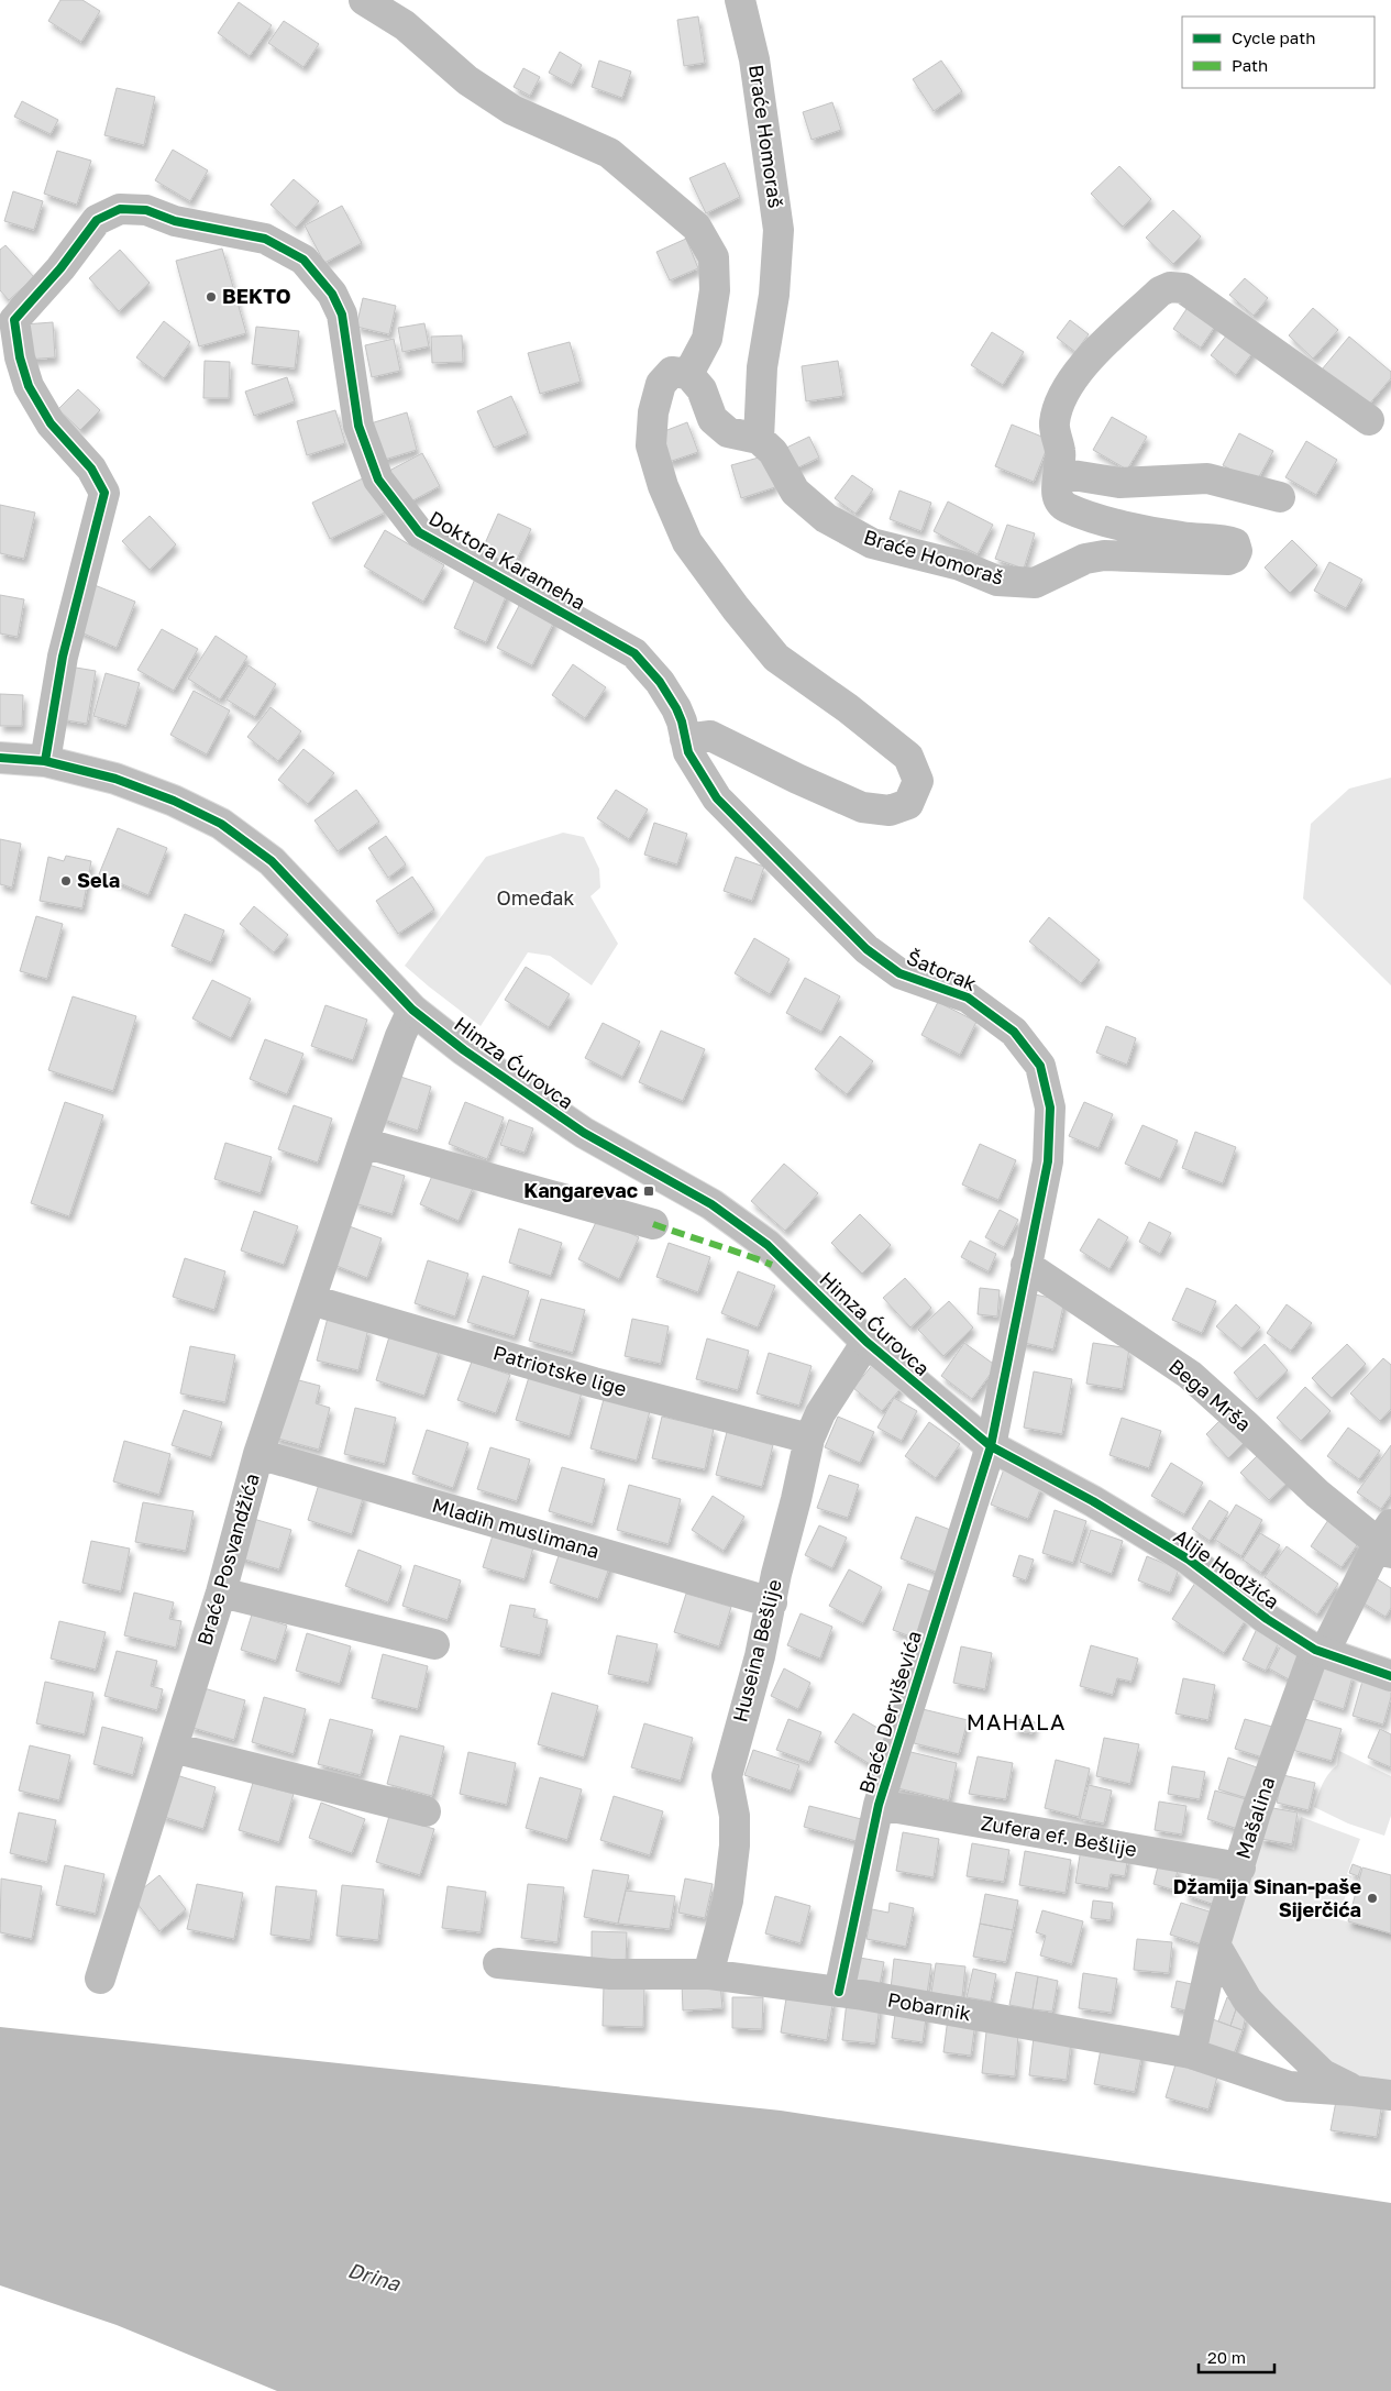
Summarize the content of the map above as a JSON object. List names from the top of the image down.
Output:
{
  "streets": {
    "street": [
      "Braće Homoraš",
      "Doktora Karameha",
      "Šatorak",
      "Himza Ćurovca",
      "Patriotske lige",
      "Bega Mrša",
      "Mladih muslimana",
      "Braće Posvandžića",
      "Alije Hodžića",
      "Huseina Bešlije",
      "Braće Derviševića",
      "Mašalina",
      "Zufera ef. Bešlije",
      "Pobarnik"
    ]
  },
  "crossings": [
    ["Doktora Karameha", "Šatorak"],
    ["Doktora Karameha", "Himza Ćurovca"],
    ["Šatorak", "Himza Ćurovca"],
    ["Šatorak", "Bega Mrša"],
    ["Šatorak", "Alije Hodžića"],
    ["Šatorak", "Braće Derviševića"],
    ["Himza Ćurovca", "Braće Posvandžića"],
    ["Himza Ćurovca", "Alije Hodžića"],
    ["Himza Ćurovca", "Huseina Bešlije"],
    ["Himza Ćurovca", "Braće Derviševića"],
    ["Patriotske lige", "Braće Posvandžića"],
    ["Patriotske lige", "Huseina Bešlije"],
    ["Bega Mrša", "Mašalina"],
    ["Mladih muslimana", "Braće Posvandžića"],
    ["Mladih muslimana", "Huseina Bešlije"],
    ["Alije Hodžića", "Braće Derviševića"],
    ["Alije Hodžića", "Mašalina"],
    ["Huseina Bešlije", "Pobarnik"],
    ["Braće Derviševića", "Zufera ef. Bešlije"],
    ["Braće Derviševića", "Pobarnik"],
    ["Mašalina", "Zufera ef. Bešlije"],
    ["Mašalina", "Pobarnik"]
  ],
  "districts": ["MAHALA"],
  "water": ["Drina"],
  "parks": ["Omeđak"],
  "places": {
    "other": ["BEKTO", "Sela", "Džamija Sinan-paše Sijerčića"],
    "transit": ["Kangarevac"]
  },
  "legend": ["Cycle path", "Path"],
  "scale_bar": "20 m"
}
